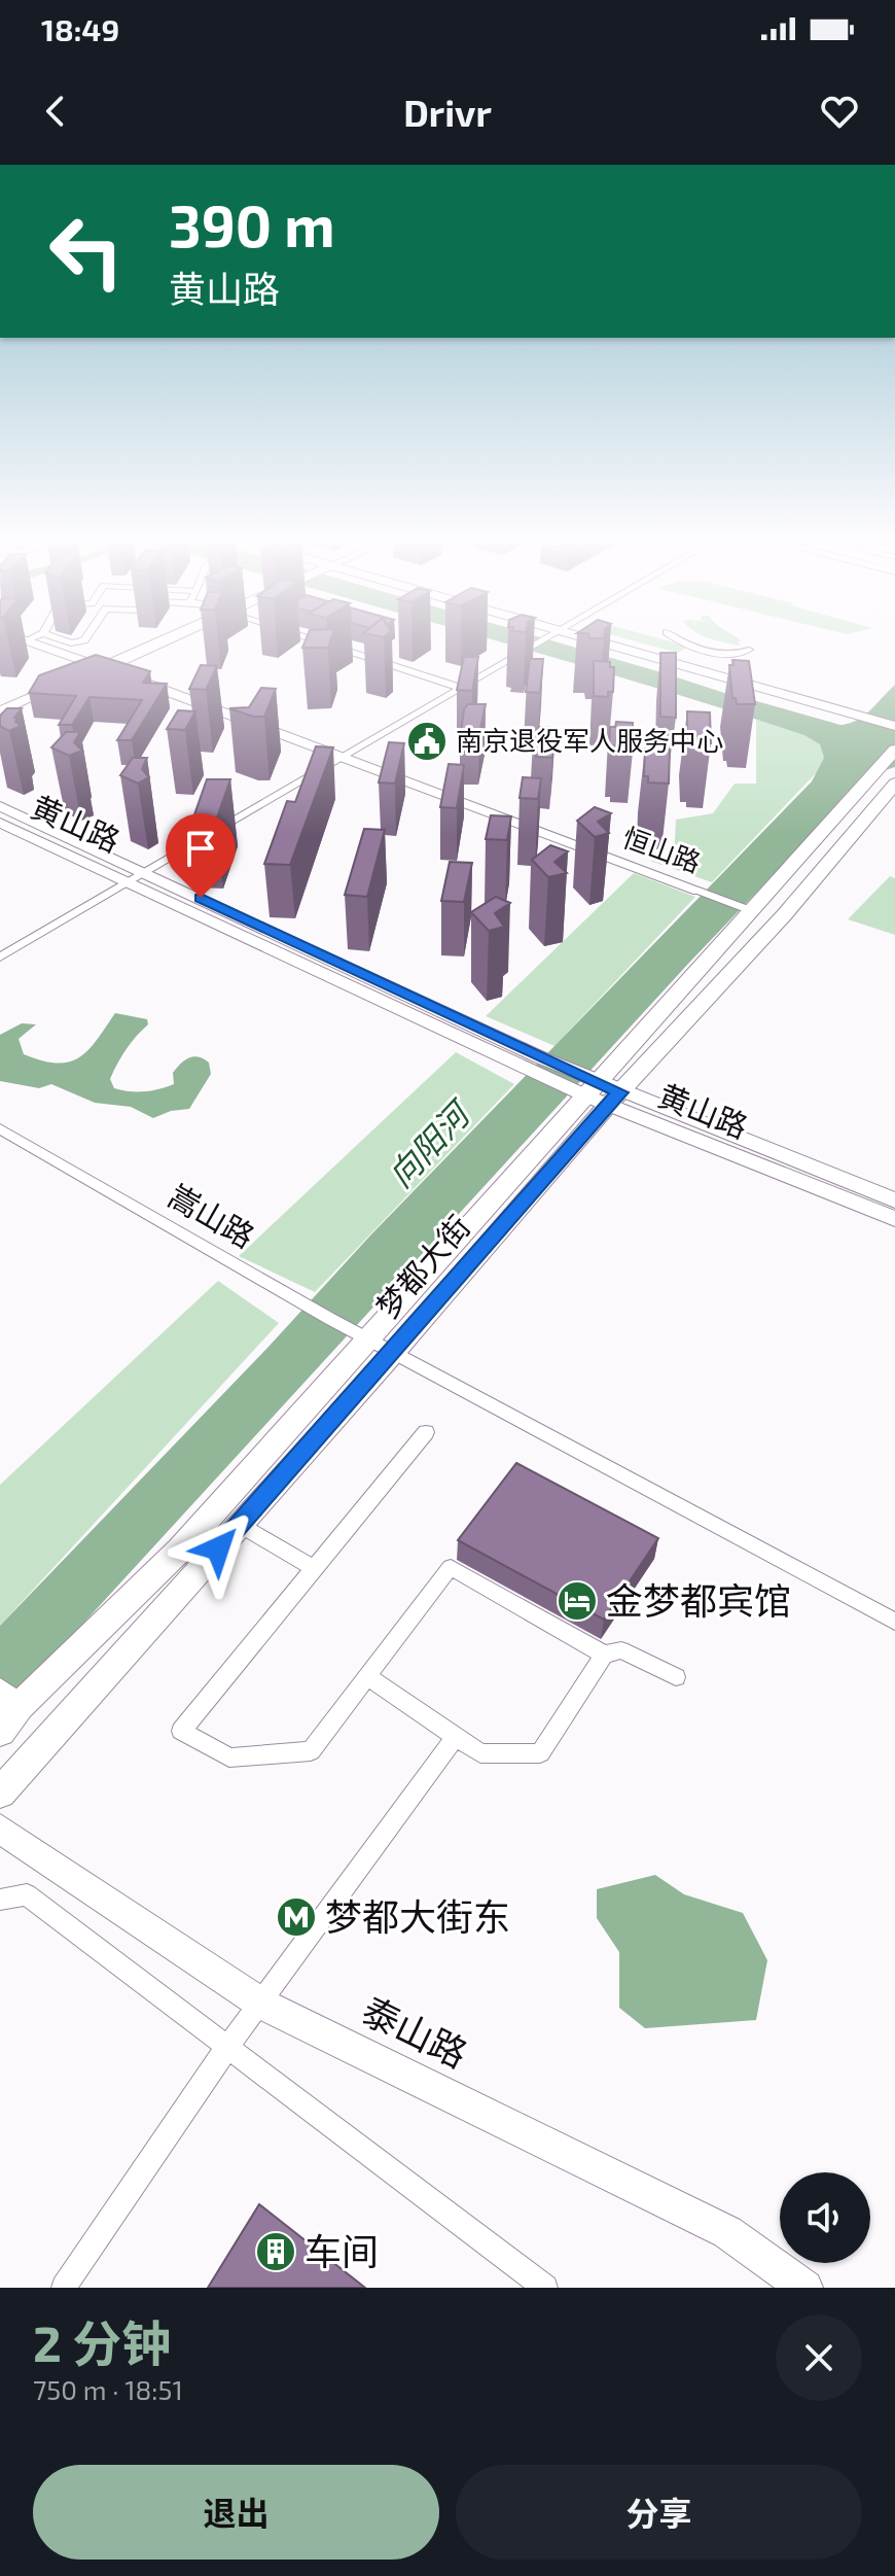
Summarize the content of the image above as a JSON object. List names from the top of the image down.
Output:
{
  "streets": {
    "main road": [
      "黄山路",
      "恒山路",
      "梦都大街",
      "泰山路"
    ],
    "street": ["嵩山路"]
  },
  "crossings": [
    ["黄山路", "梦都大街"],
    ["恒山路", "梦都大街"],
    ["嵩山路", "梦都大街"]
  ],
  "water": ["向阳河"],
  "places": {
    "public building": ["南京退役军人服务中心"],
    "hotel": ["金梦都宾馆"],
    "metro station": ["梦都大街东"],
    "building": ["车间"]
  },
  "page": {
    "status": "18:49",
    "header": "Drivr",
    "turn": ["390 m", "黄山路"],
    "heading": ["2 分钟", "750 m · 18:51"],
    "buttons": ["退出", "分享"]
  }
}
